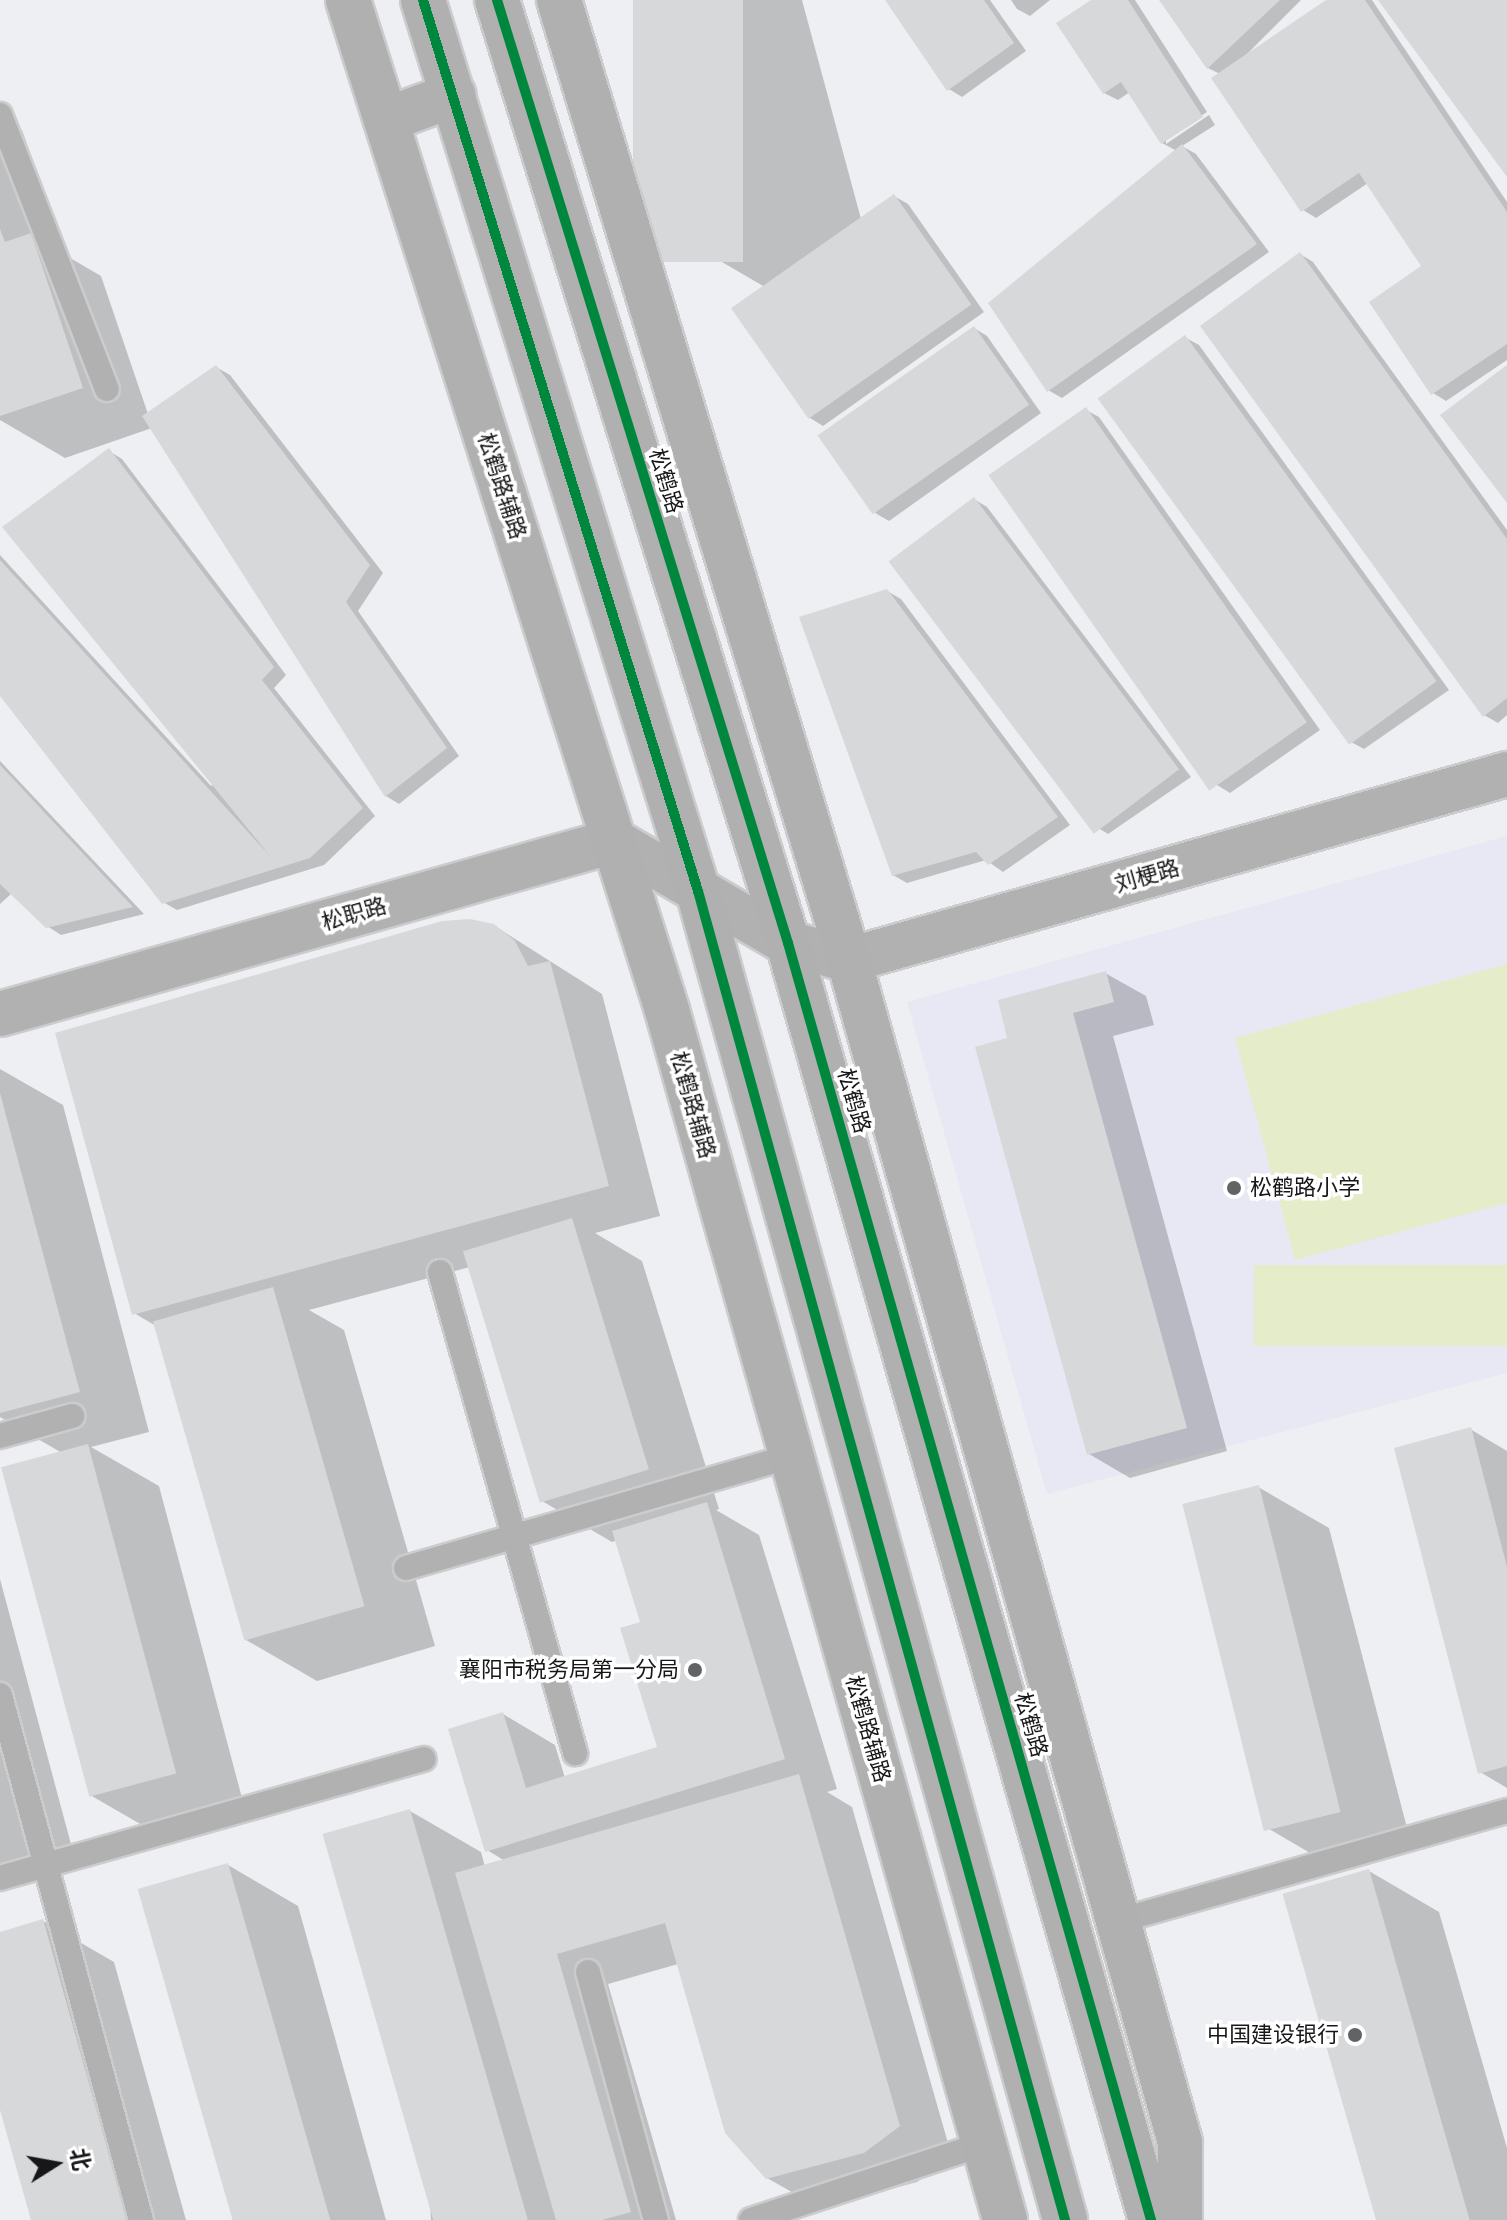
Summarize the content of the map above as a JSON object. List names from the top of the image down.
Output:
{
  "streets": {
    "street": [
      "松鹤路",
      "松鹤路辅路",
      "刘梗路",
      "松职路"
    ]
  },
  "crossings": [
    ["松鹤路辅路", "松职路"]
  ],
  "places": ["松鹤路小学", "襄阳市税务局第一分局", "中国建设银行"],
  "north": "right"
}
